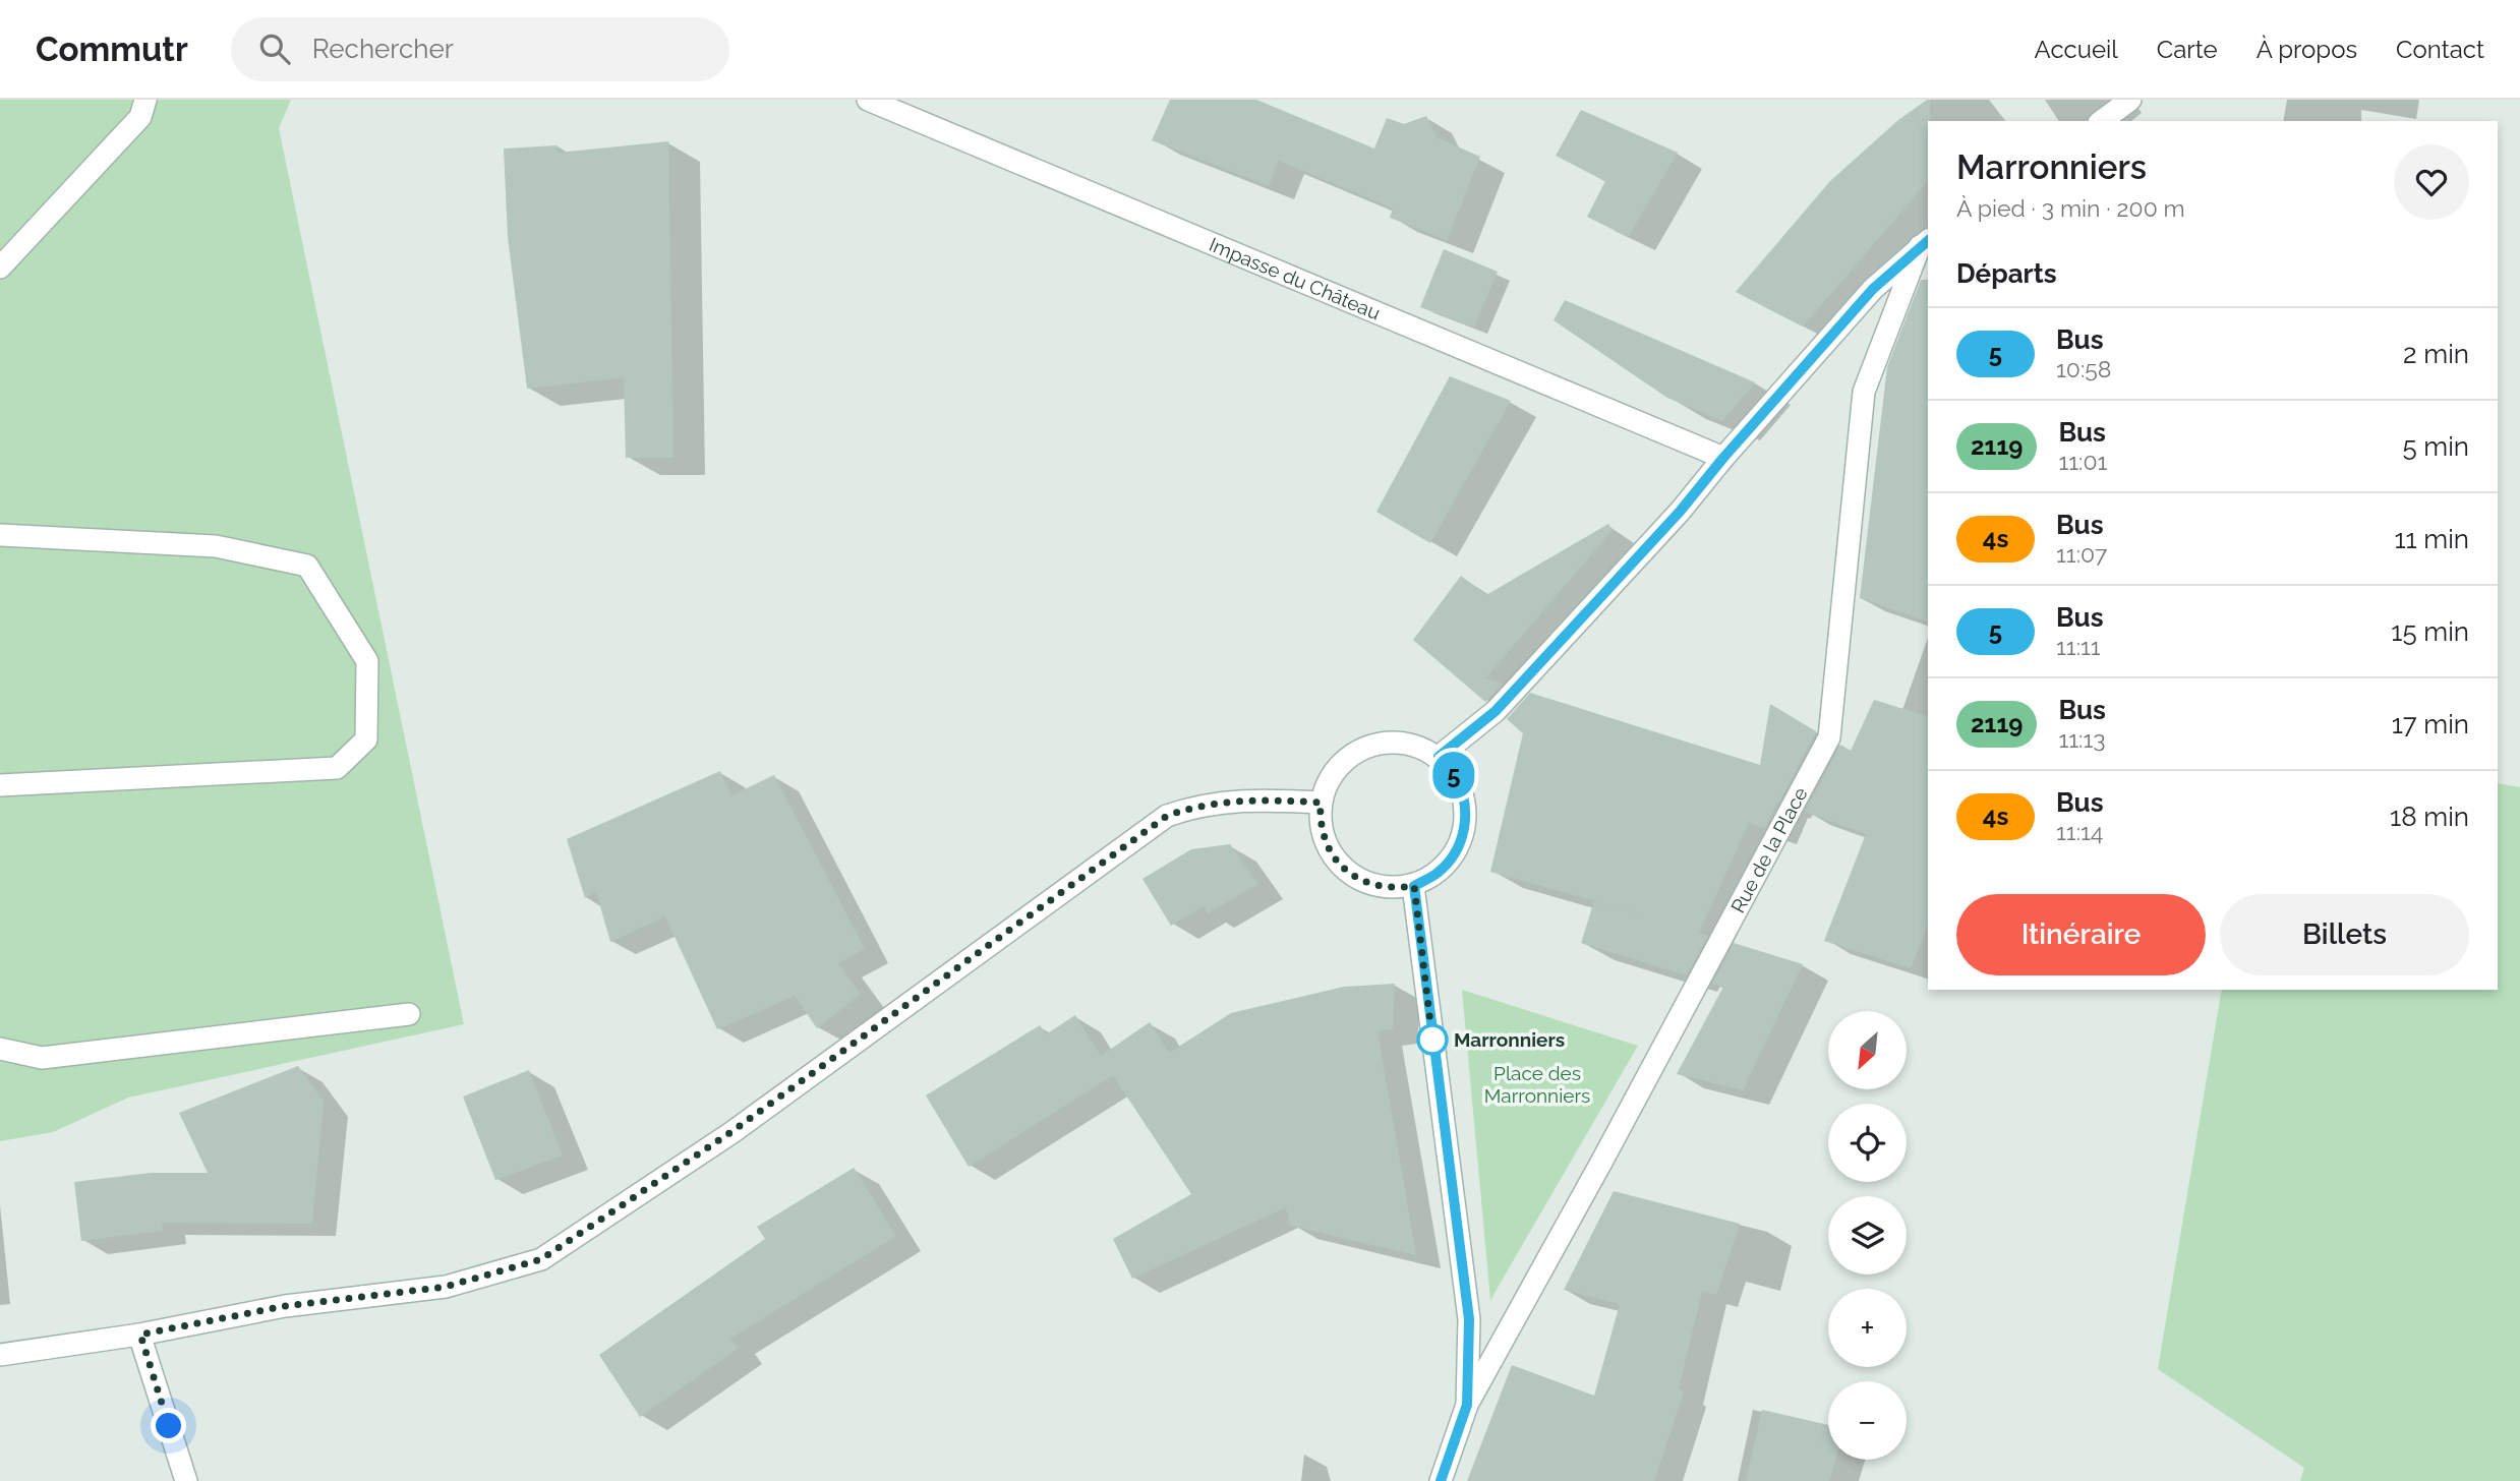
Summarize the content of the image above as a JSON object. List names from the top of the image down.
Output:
{
  "streets": {
    "street": ["Impasse du Château", "Rue de la Place"]
  },
  "parks": ["Place des Marronniers"],
  "places": ["Marronniers"],
  "lines": ["bus line 5"],
  "north": "bottom left",
  "page": {
    "header": "Commutr",
    "search": "Rechercher",
    "nav": [
      "Accueil",
      "Carte",
      "À propos",
      "Contact"
    ],
    "on_map": "5",
    "heading": [
      ["Marronniers", "À pied · 3 min · 200 m"],
      "Départs"
    ],
    "list": [
      {
        "mark": "5",
        "name": "Bus",
        "note": "10:58",
        "value": "2 min"
      },
      {
        "mark": "2119",
        "name": "Bus",
        "note": "11:01",
        "value": "5 min"
      },
      {
        "mark": "4s",
        "name": "Bus",
        "note": "11:07",
        "value": "11 min"
      },
      {
        "mark": "5",
        "name": "Bus",
        "note": "11:11",
        "value": "15 min"
      },
      {
        "mark": "2119",
        "name": "Bus",
        "note": "11:13",
        "value": "17 min"
      },
      {
        "mark": "4s",
        "name": "Bus",
        "note": "11:14",
        "value": "18 min"
      }
    ],
    "buttons": ["Itinéraire", "Billets"],
    "map_buttons": ["+", "−"]
  }
}
